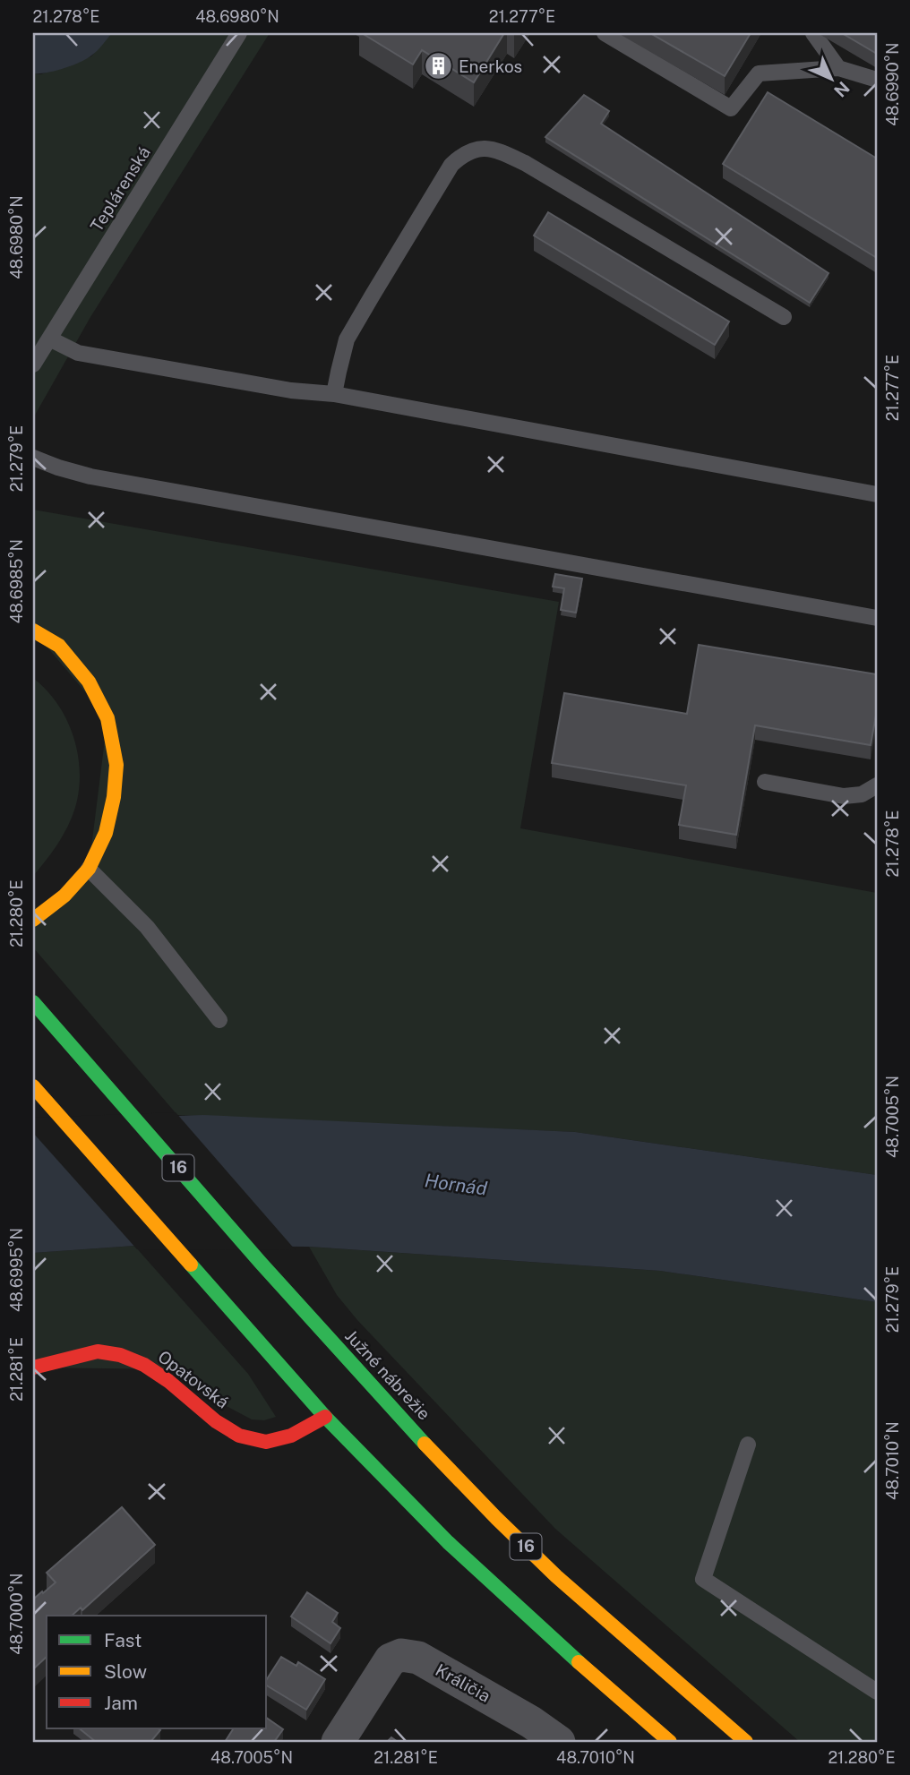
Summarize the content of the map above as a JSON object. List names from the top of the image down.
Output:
{
  "streets": {
    "main road": ["16", "Južné nábrežie", "Opatovská"],
    "street": ["Králičia"],
    "lane": ["Teplárenská"]
  },
  "water": ["Hornád"],
  "places": {
    "building": ["Enerkos"]
  },
  "legend": ["Fast", "Slow", "Jam"],
  "north": "bottom right",
  "coordinates": [
    "21.278°E",
    "48.6980°N",
    "21.277°E",
    "48.6990°N",
    "21.279°E",
    "48.6985°N",
    "21.280°E",
    "48.7005°N",
    "48.6995°N",
    "21.281°E",
    "48.7010°N",
    "48.7000°N"
  ]
}
